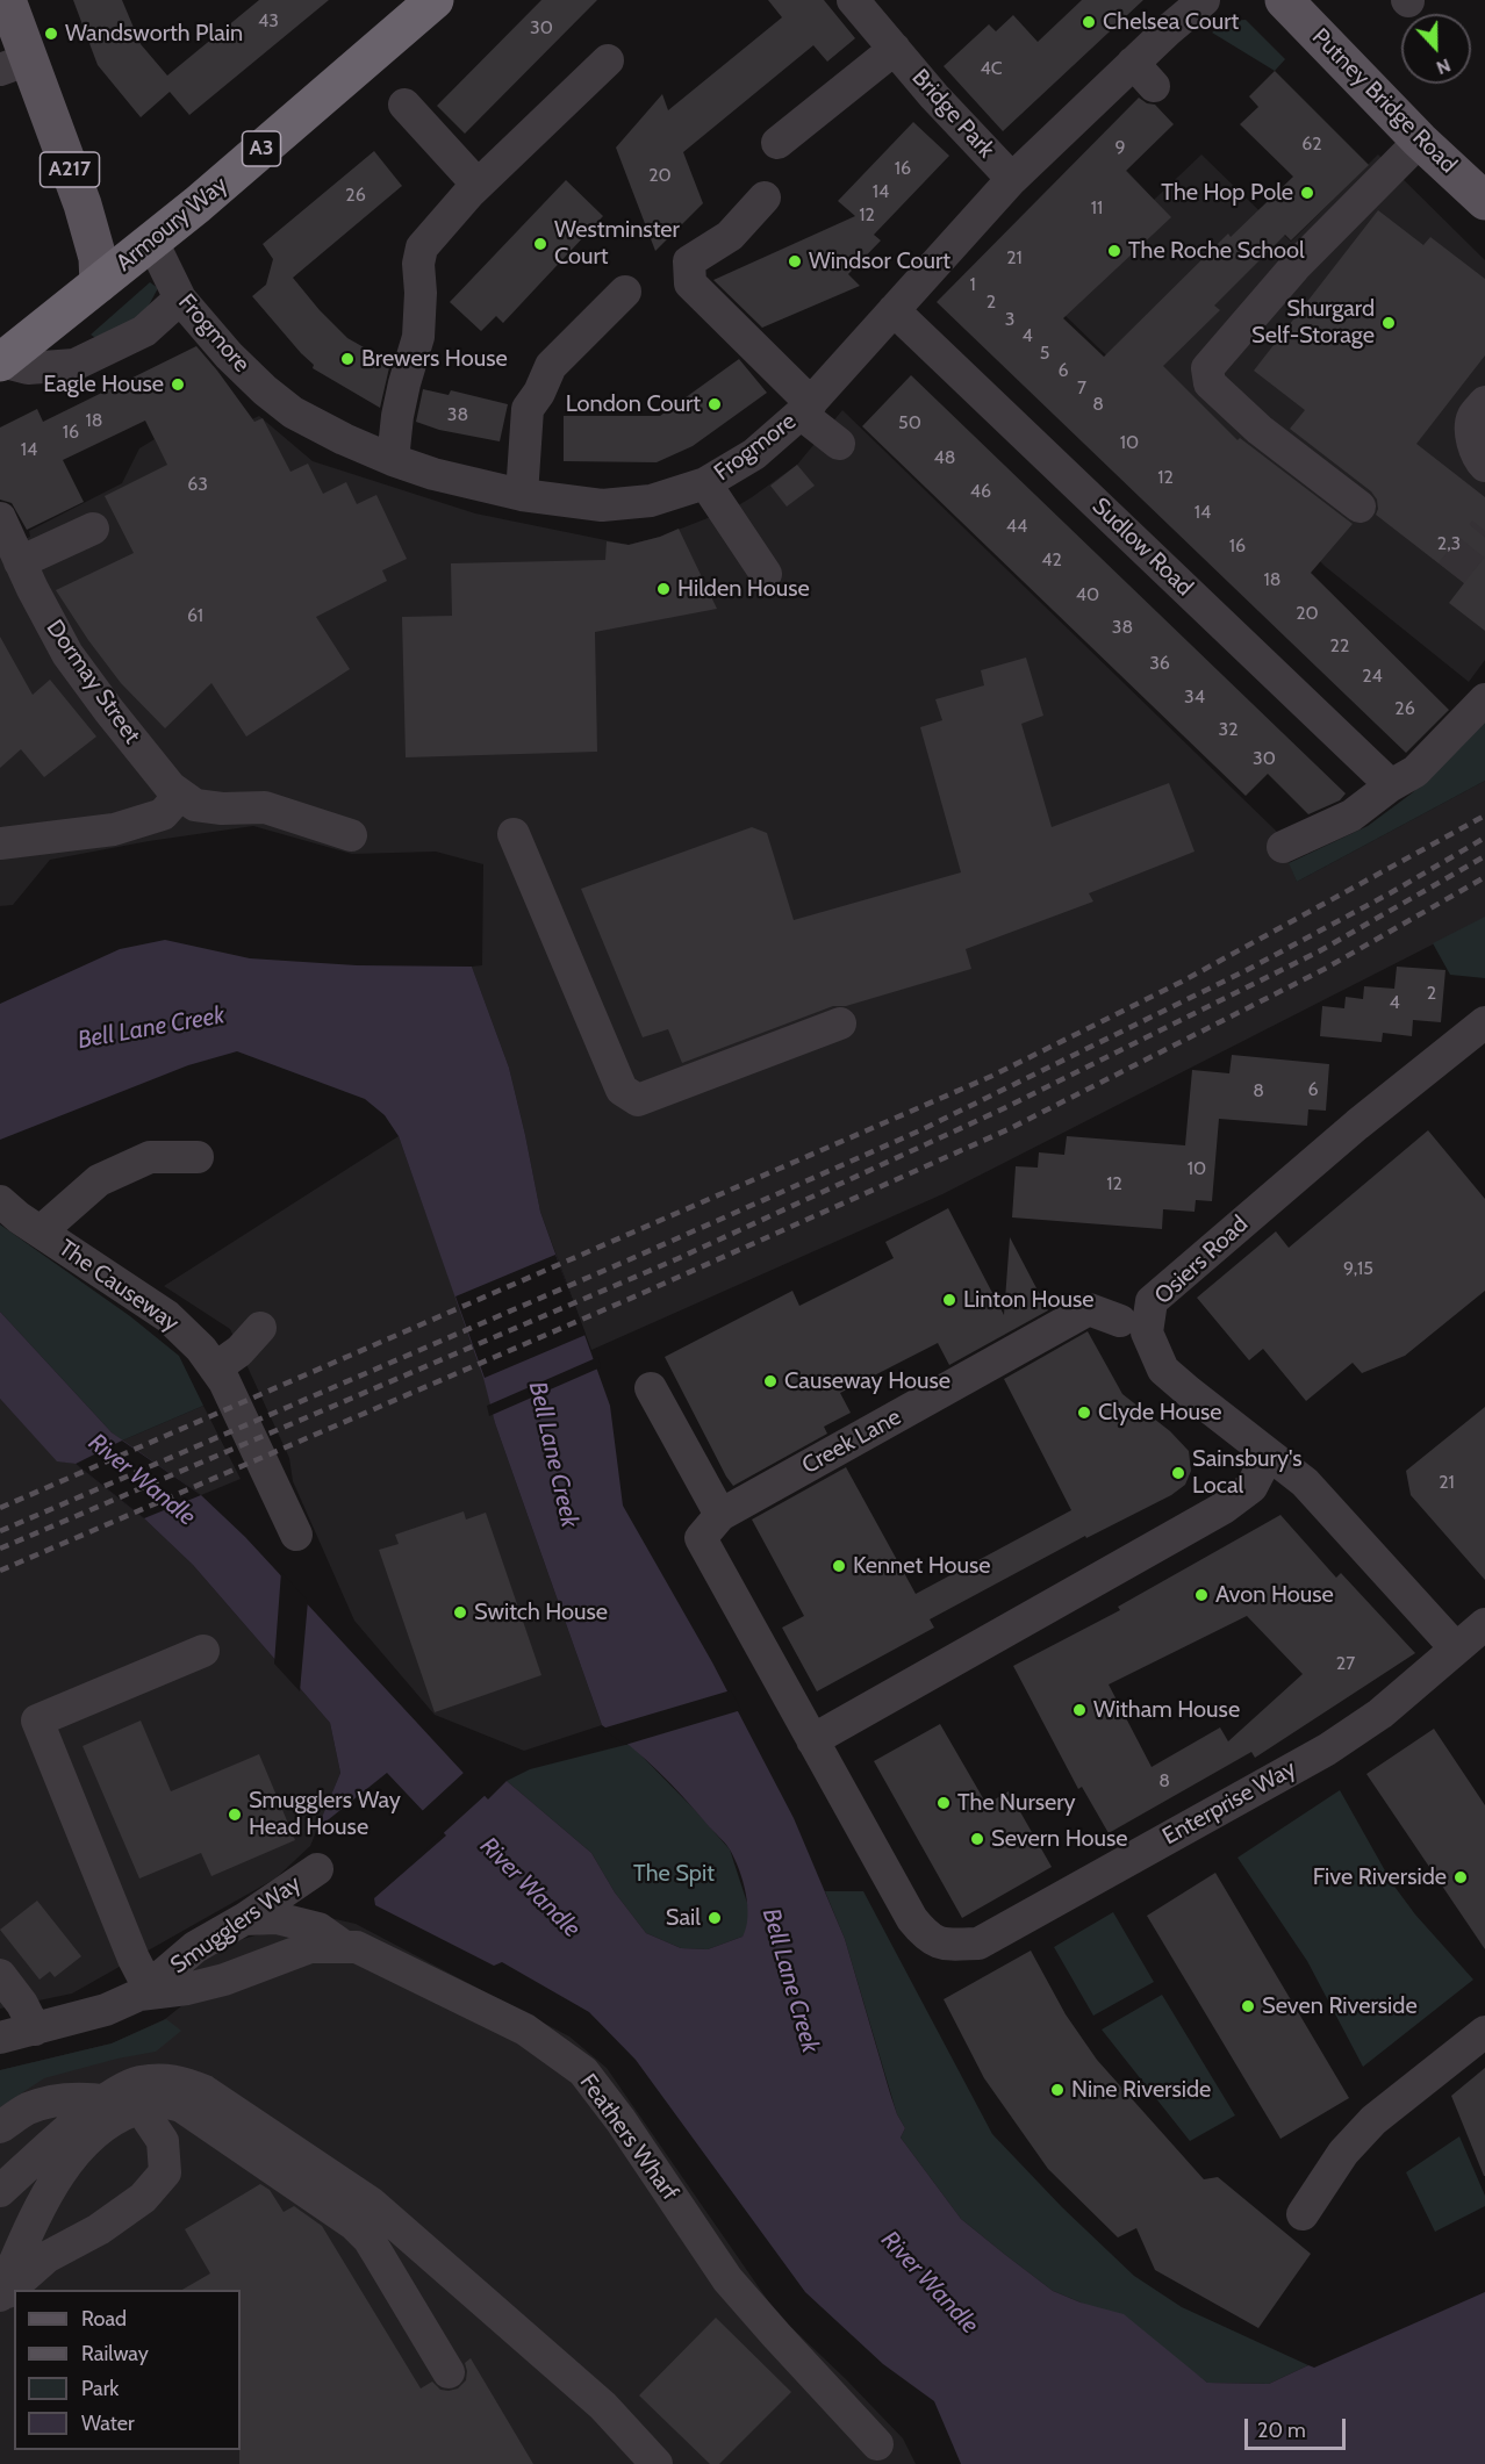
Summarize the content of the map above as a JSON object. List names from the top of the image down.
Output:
{
  "streets": {
    "highway": ["A3", "Armoury Way"],
    "main road": ["Putney Bridge Road", "A217"],
    "street": [
      "Bridge Park",
      "Frogmore",
      "Sudlow Road",
      "Dormay Street",
      "Osiers Road",
      "The Causeway",
      "Creek Lane",
      "Enterprise Way",
      "Smugglers Way",
      "Feathers Wharf"
    ]
  },
  "crossings": [
    ["Bridge Park", "Frogmore"],
    ["A217", "Armoury Way"],
    ["Armoury Way", "Frogmore"],
    ["Frogmore", "Sudlow Road"],
    ["Osiers Road", "Enterprise Way"],
    ["Creek Lane", "Enterprise Way"],
    ["Smugglers Way", "Feathers Wharf"]
  ],
  "water": ["Bell Lane Creek", "River Wandle"],
  "parks": ["The Spit"],
  "places": [
    "Chelsea Court",
    "Wandsworth Plain",
    "The Hop Pole",
    "Westminster Court",
    "The Roche School",
    "Windsor Court",
    "Shurgard Self-Storage",
    "Brewers House",
    "Eagle House",
    "London Court",
    "Hilden House",
    "Linton House",
    "Causeway House",
    "Clyde House",
    "Sainsbury's Local",
    "Kennet House",
    "Avon House",
    "Switch House",
    "Witham House",
    "The Nursery",
    "Smugglers Way Head House",
    "Severn House",
    "Five Riverside",
    "Sail",
    "Seven Riverside",
    "Nine Riverside"
  ],
  "house_numbers": [
    "43",
    "30",
    "4C",
    "62",
    "9",
    "16",
    "20",
    "14",
    "26",
    "11",
    "12",
    "21",
    "1",
    "2",
    "3",
    "4",
    "5",
    "6",
    "7",
    "8",
    "38",
    "18",
    "50",
    "16",
    "10",
    "14",
    "48",
    "12",
    "63",
    "46",
    "14",
    "44",
    "2,3",
    "16",
    "42",
    "18",
    "40",
    "20",
    "61",
    "38",
    "22",
    "36",
    "24",
    "34",
    "26",
    "32",
    "30",
    "2",
    "4",
    "6",
    "8",
    "10",
    "12",
    "9,15",
    "21",
    "27",
    "8"
  ],
  "legend": [
    "Road",
    "Railway",
    "Park",
    "Water"
  ],
  "scale_bar": "20 m",
  "north": "bottom"
}
